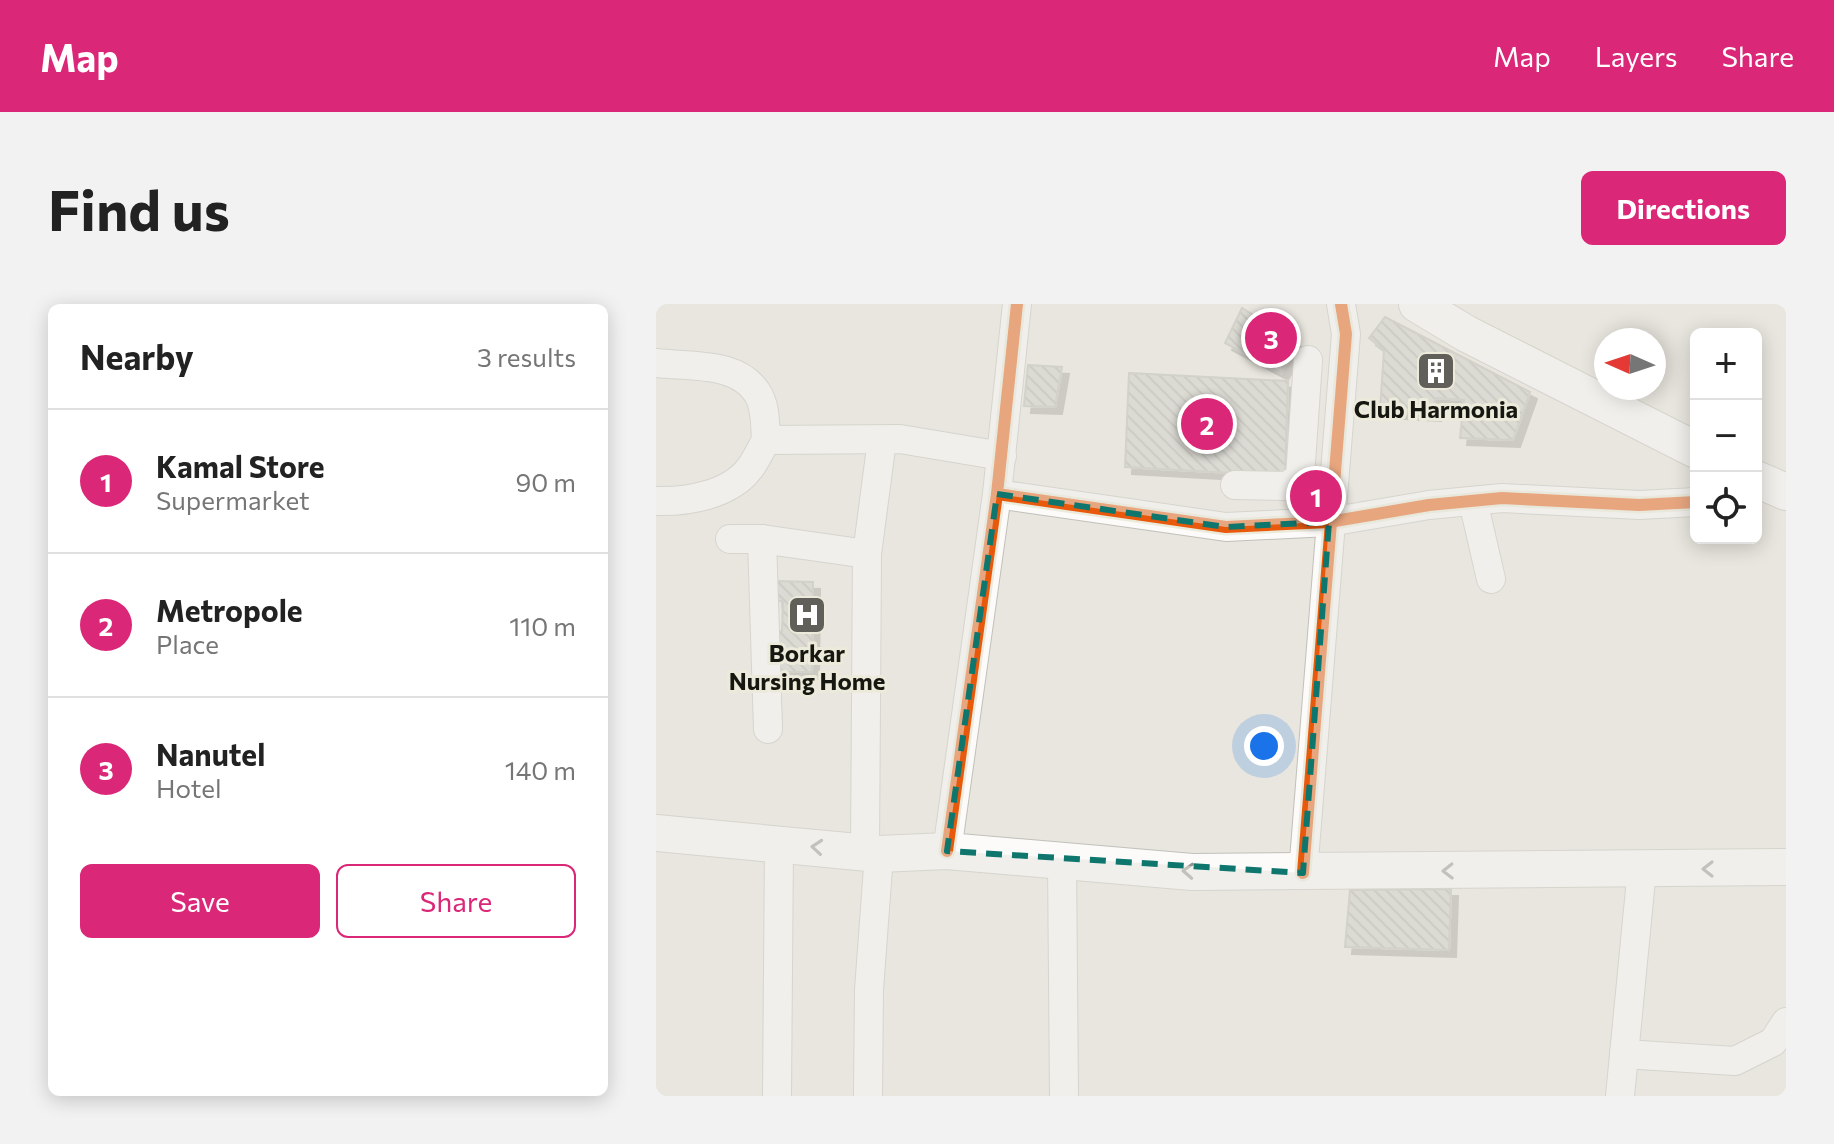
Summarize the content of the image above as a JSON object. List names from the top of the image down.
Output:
{
  "places": {
    "building": ["Club Harmonia"],
    "hospital": ["Borkar Nursing Home"]
  },
  "north": "left",
  "page": {
    "header": "Map",
    "nav": ["Map", "Layers", "Share"],
    "buttons": [
      "Directions",
      ["Save", "Share"]
    ],
    "title": "Find us",
    "heading": ["Nearby", "3 results"],
    "pins": ["3", "2", "1"],
    "map_buttons": ["+", "−"],
    "list": [
      {
        "mark": "1",
        "name": "Kamal Store",
        "note": "Supermarket",
        "value": "90 m"
      },
      {
        "mark": "2",
        "name": "Metropole",
        "note": "Place",
        "value": "110 m"
      },
      {
        "mark": "3",
        "name": "Nanutel",
        "note": "Hotel",
        "value": "140 m"
      }
    ]
  }
}
